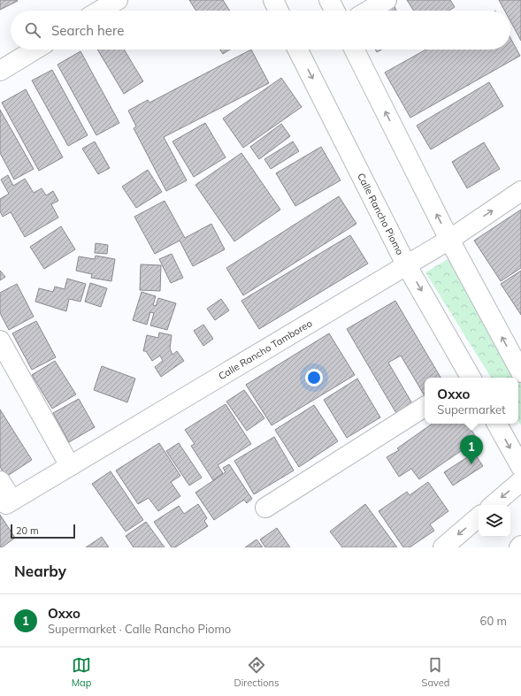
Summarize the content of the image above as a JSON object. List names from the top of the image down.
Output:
{
  "streets": {
    "street": ["Calle Rancho Piomo", "Calle Rancho Tamboreo"]
  },
  "crossings": [
    ["Calle Rancho Piomo", "Calle Rancho Tamboreo"]
  ],
  "scale_bar": "20 m",
  "page": {
    "search": "Search here",
    "popup": ["Oxxo", "Supermarket"],
    "pins": "1",
    "scale": "20 m",
    "heading": "Nearby",
    "list": [
      {
        "mark": "1",
        "name": "Oxxo",
        "note": "Supermarket · Calle Rancho Piomo",
        "value": "60 m"
      }
    ],
    "nav": ["Map", "Directions", "Saved"]
  }
}
